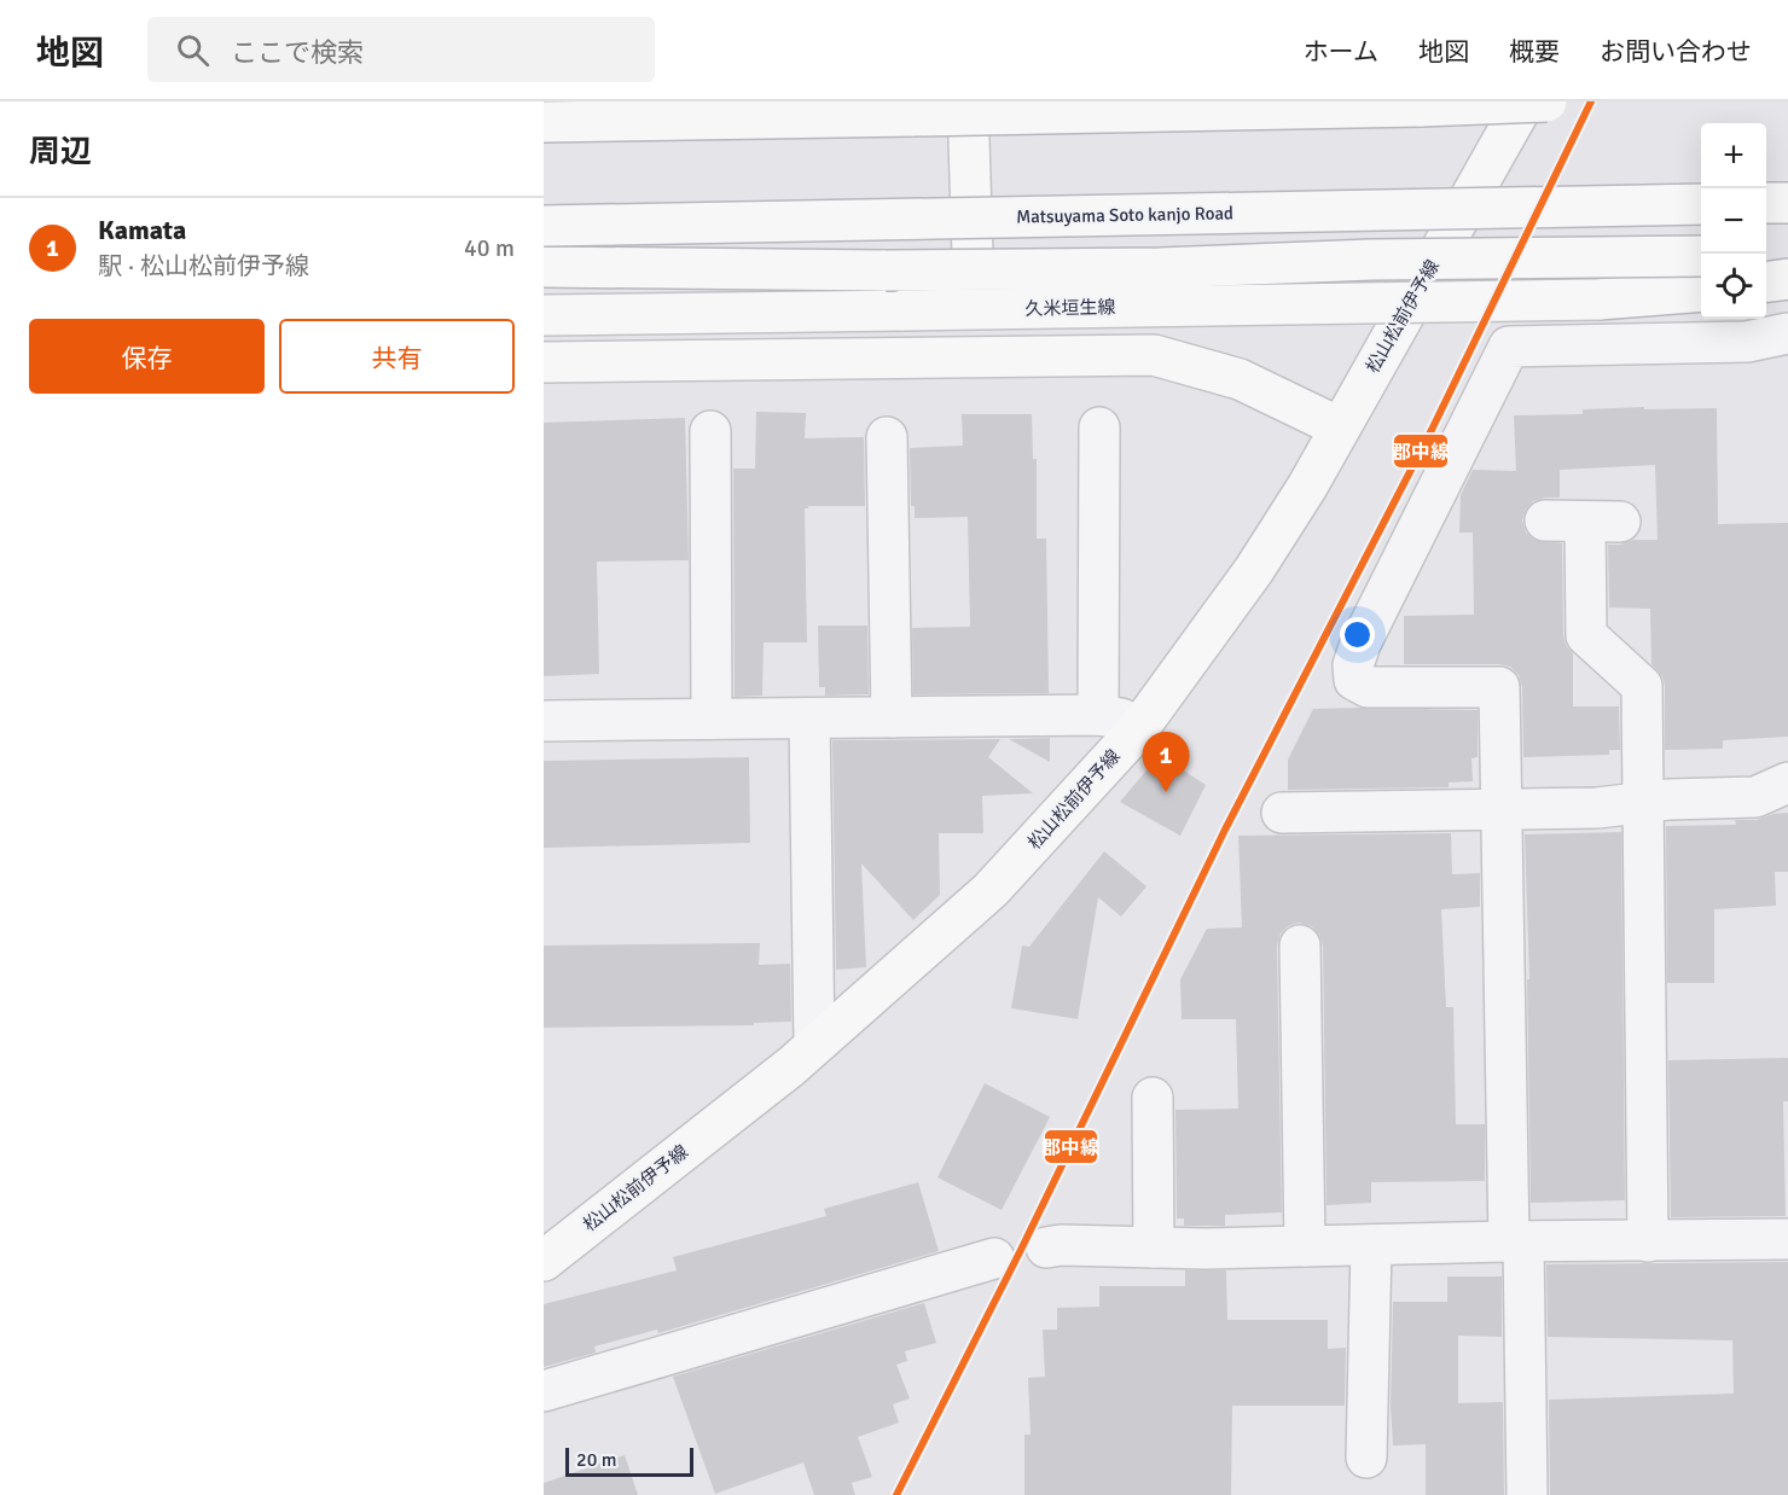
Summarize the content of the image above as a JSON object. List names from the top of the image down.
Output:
{
  "streets": {
    "main road": ["Matsuyama Soto kanjo Road", "久米垣生線", "松山松前伊予線"]
  },
  "lines": ["transit line 郡中線"],
  "scale_bar": "20 m",
  "page": {
    "header": "地図",
    "search": "ここで検索",
    "nav": [
      "ホーム",
      "地図",
      "概要",
      "お問い合わせ"
    ],
    "heading": "周辺",
    "map_buttons": ["+", "−"],
    "list": [
      {
        "mark": "1",
        "name": "Kamata",
        "note": "駅 · 松山松前伊予線",
        "value": "40 m"
      }
    ],
    "buttons": ["保存", "共有"],
    "pins": "1",
    "scale": "20 m"
  }
}
